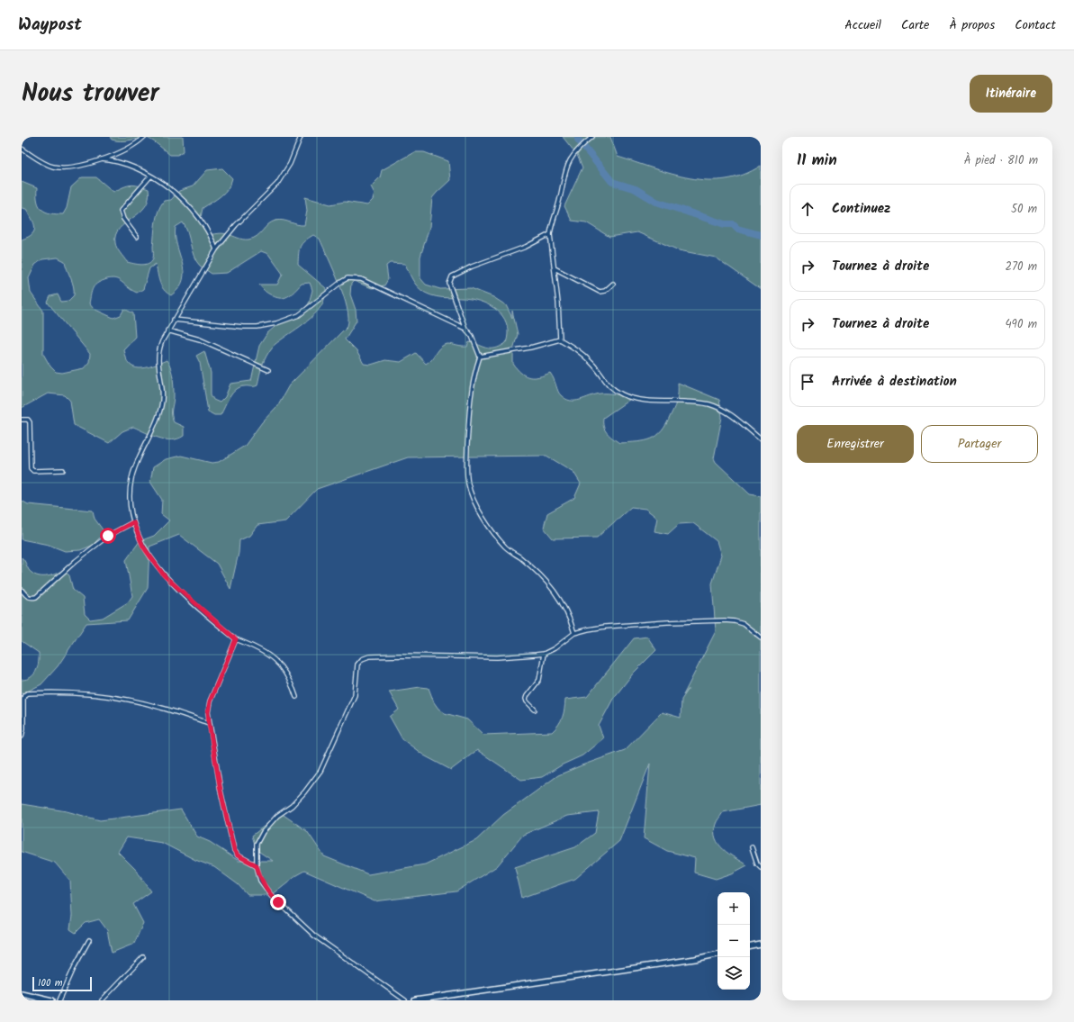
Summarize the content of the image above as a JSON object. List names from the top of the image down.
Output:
{
  "scale_bar": "100 m",
  "page": {
    "header": "Waypost",
    "nav": [
      "Accueil",
      "Carte",
      "À propos",
      "Contact"
    ],
    "title": "Nous trouver",
    "buttons": [
      "Itinéraire",
      ["Enregistrer", "Partager"]
    ],
    "heading": ["11 min", "À pied · 810 m"],
    "list": [
      ["Continuez", "50 m"],
      ["Tournez à droite", "270 m"],
      ["Tournez à droite", "490 m"],
      "Arrivée à destination"
    ],
    "map_buttons": ["+", "−"],
    "scale": "100 m"
  }
}
